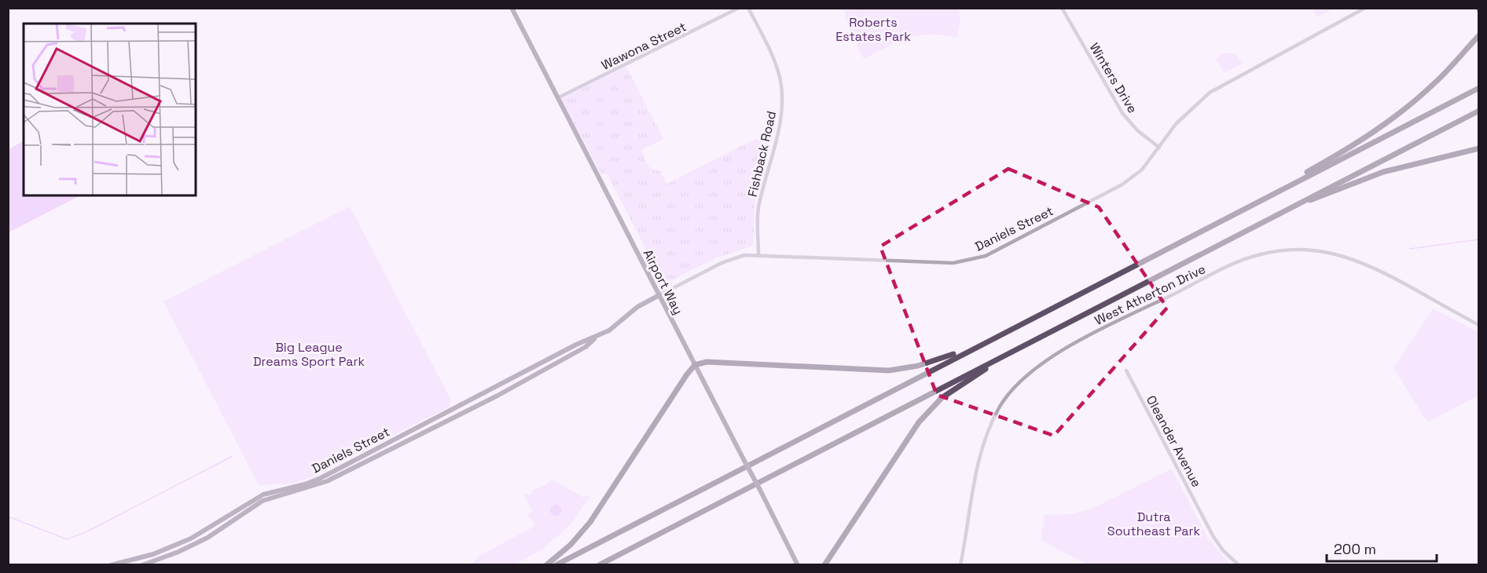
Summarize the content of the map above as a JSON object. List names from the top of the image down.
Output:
{
  "streets": {
    "main road": ["Daniels Street", "Airport Way"],
    "street": [
      "Wawona Street",
      "Winters Drive",
      "Fishback Road",
      "West Atherton Drive",
      "Oleander Avenue"
    ]
  },
  "crossings": [
    ["Wawona Street", "Airport Way"],
    ["Winters Drive", "Daniels Street"],
    ["Fishback Road", "Daniels Street"],
    ["Daniels Street", "Airport Way"]
  ],
  "parks": ["Roberts Estates Park", "Big League Dreams Sport Park", "Dutra Southeast Park"],
  "scale_bar": "200 m"
}
